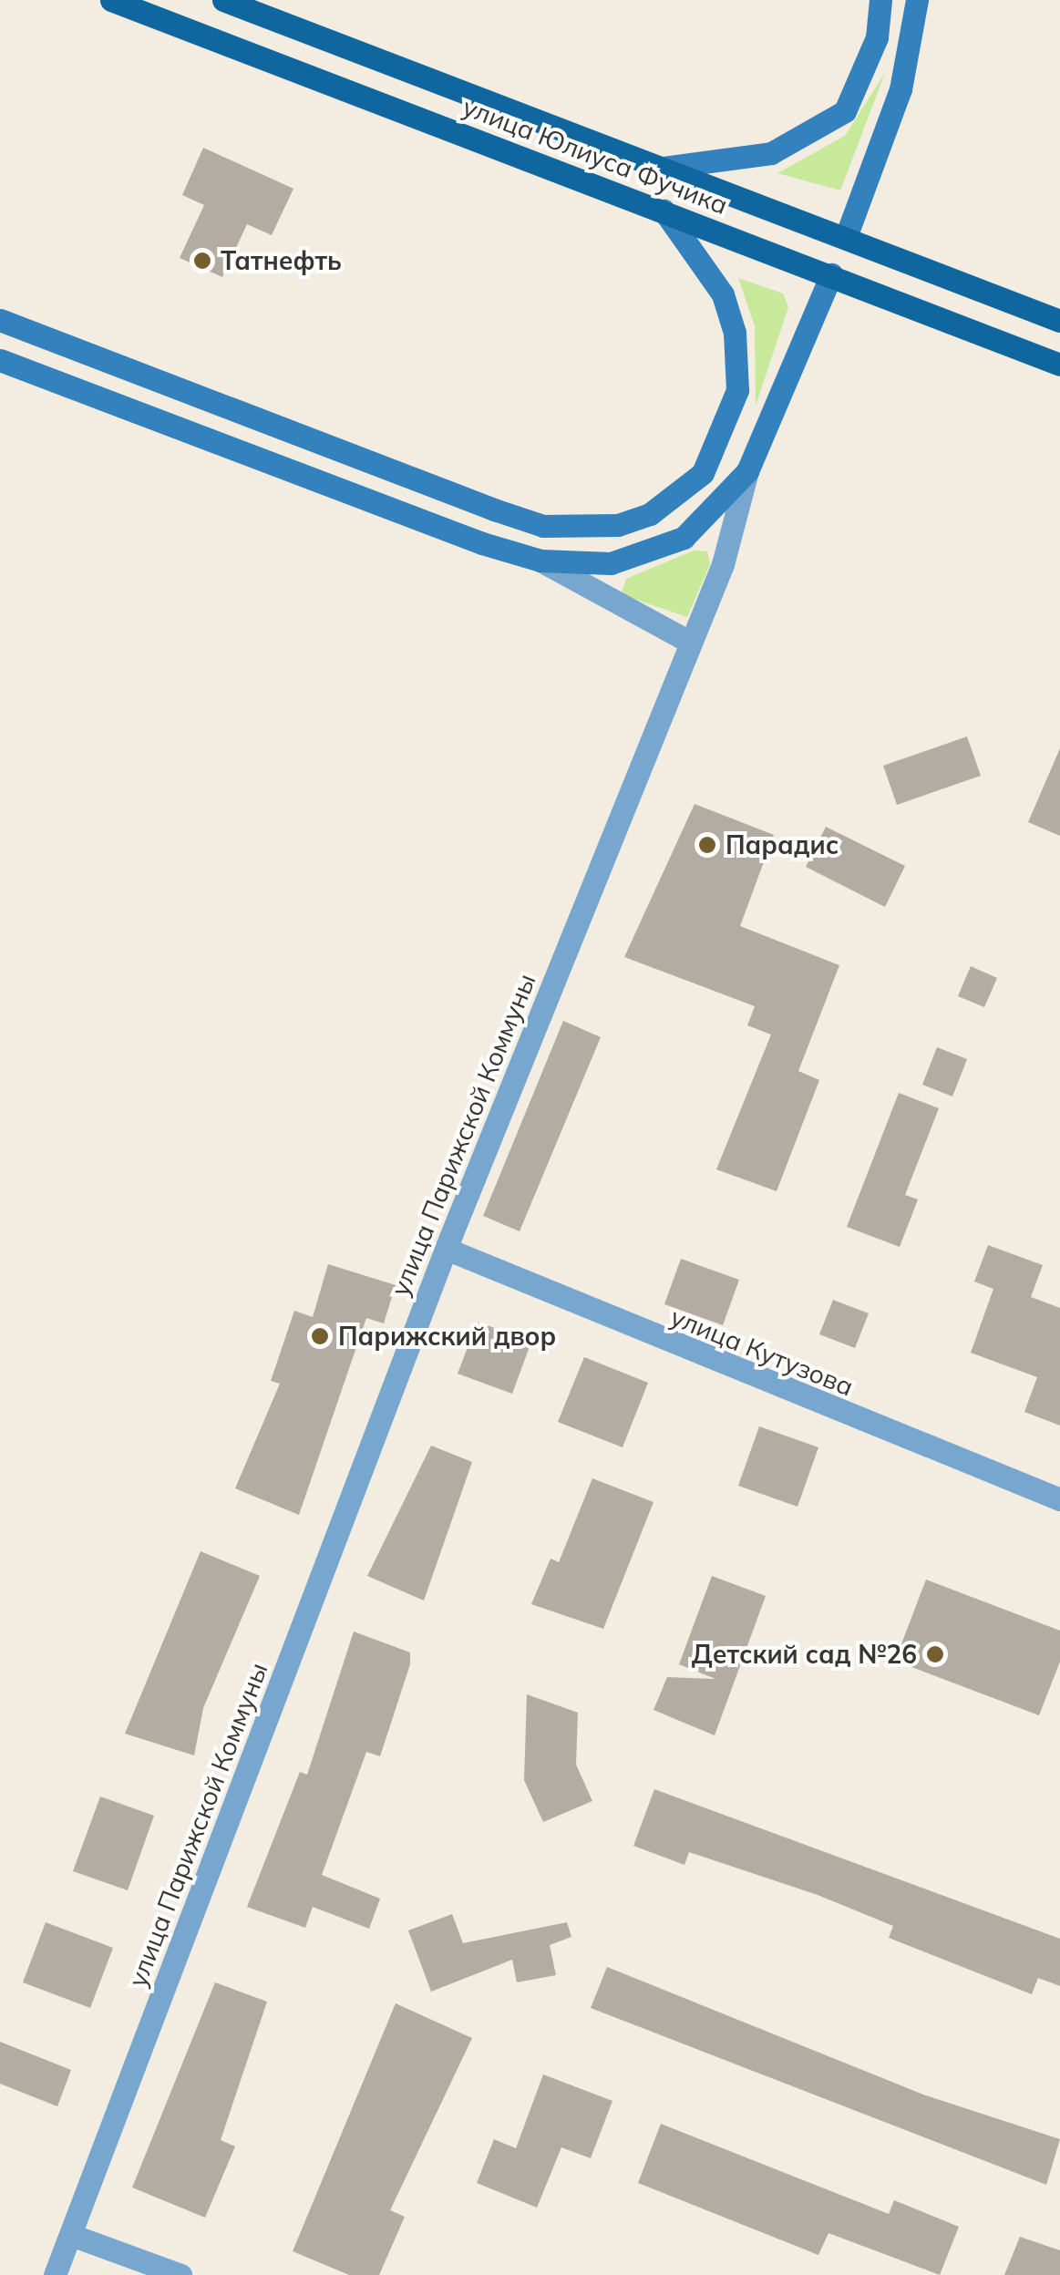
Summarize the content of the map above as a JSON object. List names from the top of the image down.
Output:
{
  "streets": {
    "main road": ["улица Юлиуса Фучика", "улица Парижской Коммуны"],
    "street": ["улица Кутузова"]
  },
  "crossings": [
    ["улица Юлиуса Фучика", "улица Парижской Коммуны"],
    ["улица Парижской Коммуны", "улица Кутузова"]
  ],
  "places": [
    "Татнефть",
    "Парадис",
    "Парижский двор",
    "Детский сад №26"
  ]
}
